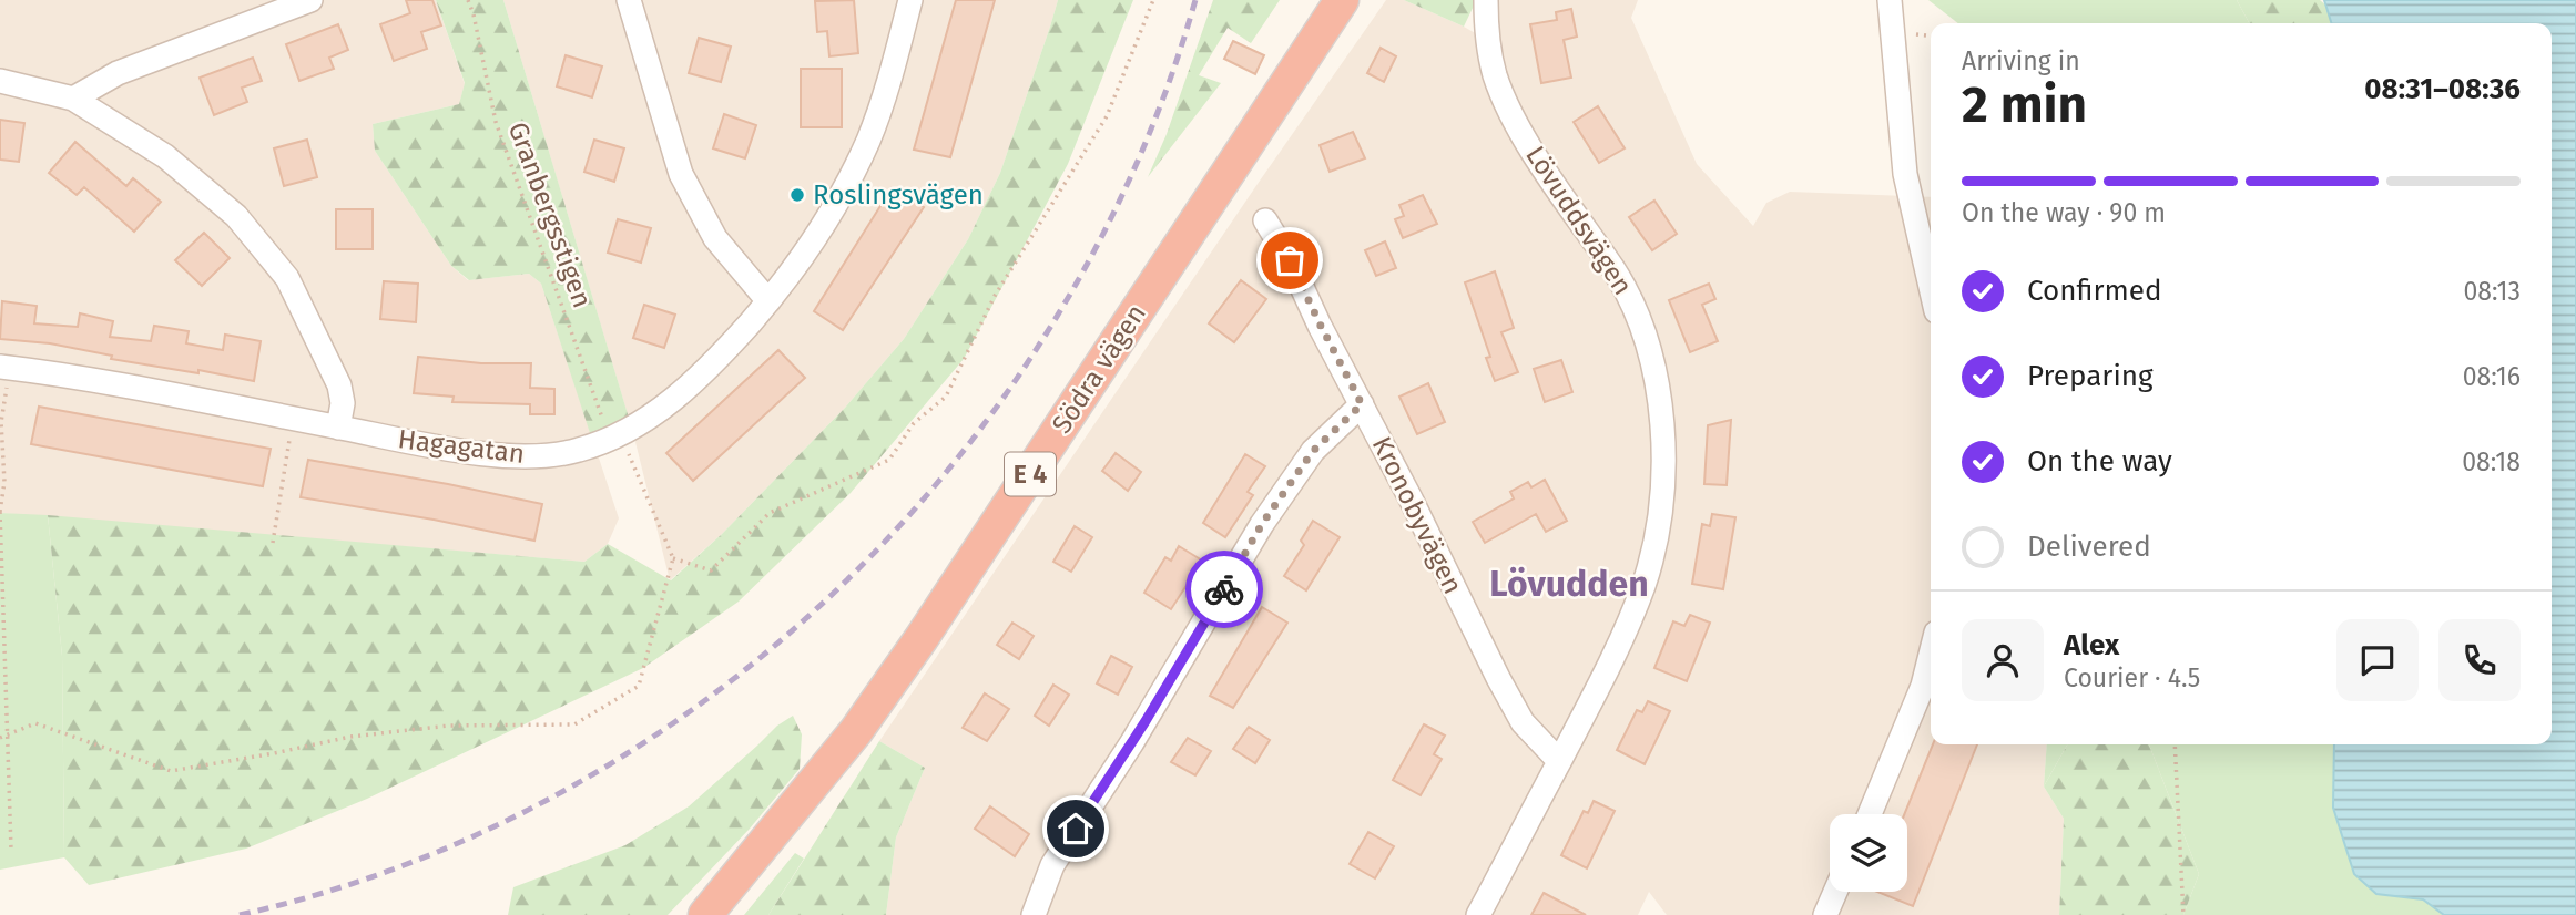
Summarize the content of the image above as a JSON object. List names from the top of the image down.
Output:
{
  "streets": {
    "highway": ["Södra vägen", "E 4"],
    "street": ["Lövuddsvägen", "Hagagatan", "Kronobyvägen"],
    "path": ["Granbergsstigen"]
  },
  "crossings": [
    ["Granbergsstigen", "Hagagatan"],
    ["Lövuddsvägen", "Kronobyvägen"]
  ],
  "districts": ["Lövudden"],
  "places": ["Roslingsvägen"],
  "page": {
    "heading": ["2 min", "Arriving in", "08:31–08:36"],
    "panel": ["Alex", "Courier · 4.5"],
    "bar": "On the way · 90 m",
    "list": [
      ["Confirmed", "08:13"],
      ["Preparing", "08:16"],
      ["On the way", "08:18"],
      "Delivered"
    ]
  }
}
